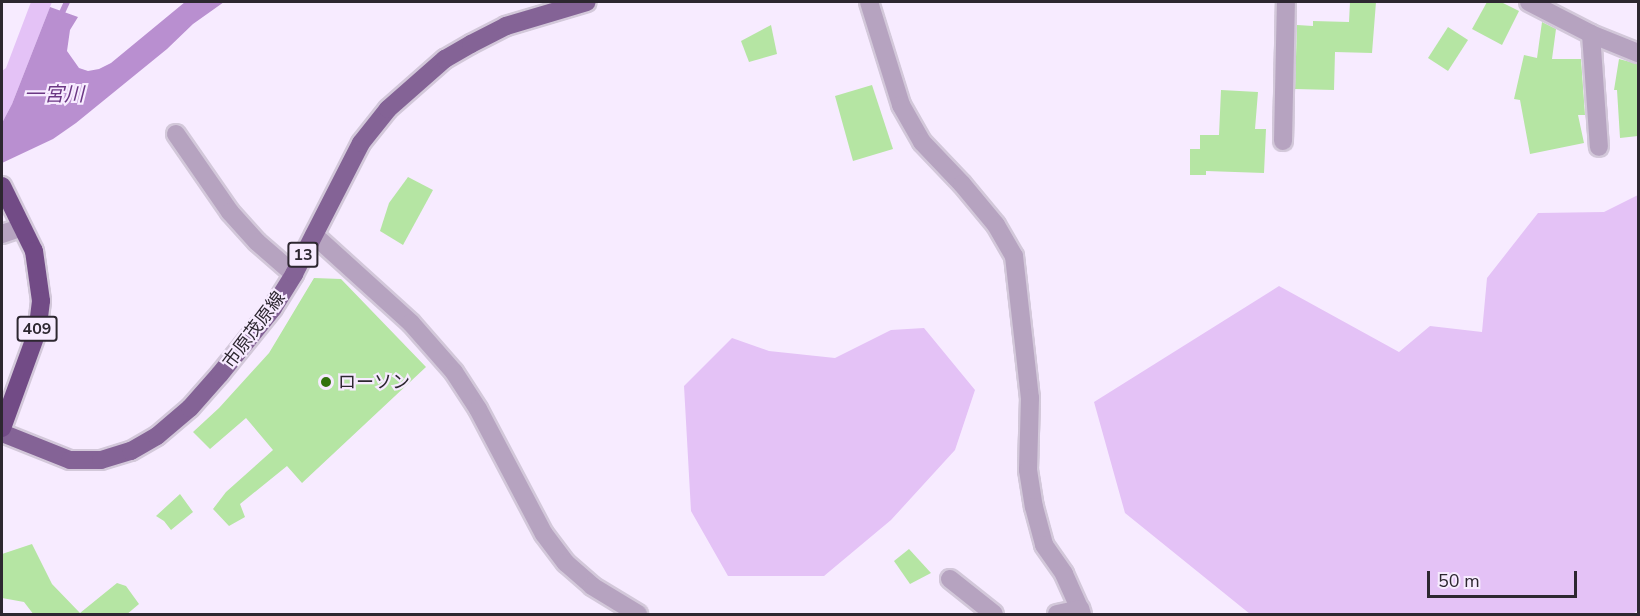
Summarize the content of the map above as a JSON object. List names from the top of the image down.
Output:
{
  "streets": {
    "highway": ["409"],
    "main road": ["13", "市原茂原線"]
  },
  "water": ["一宮川"],
  "places": ["ローソン"],
  "scale_bar": "50 m"
}
